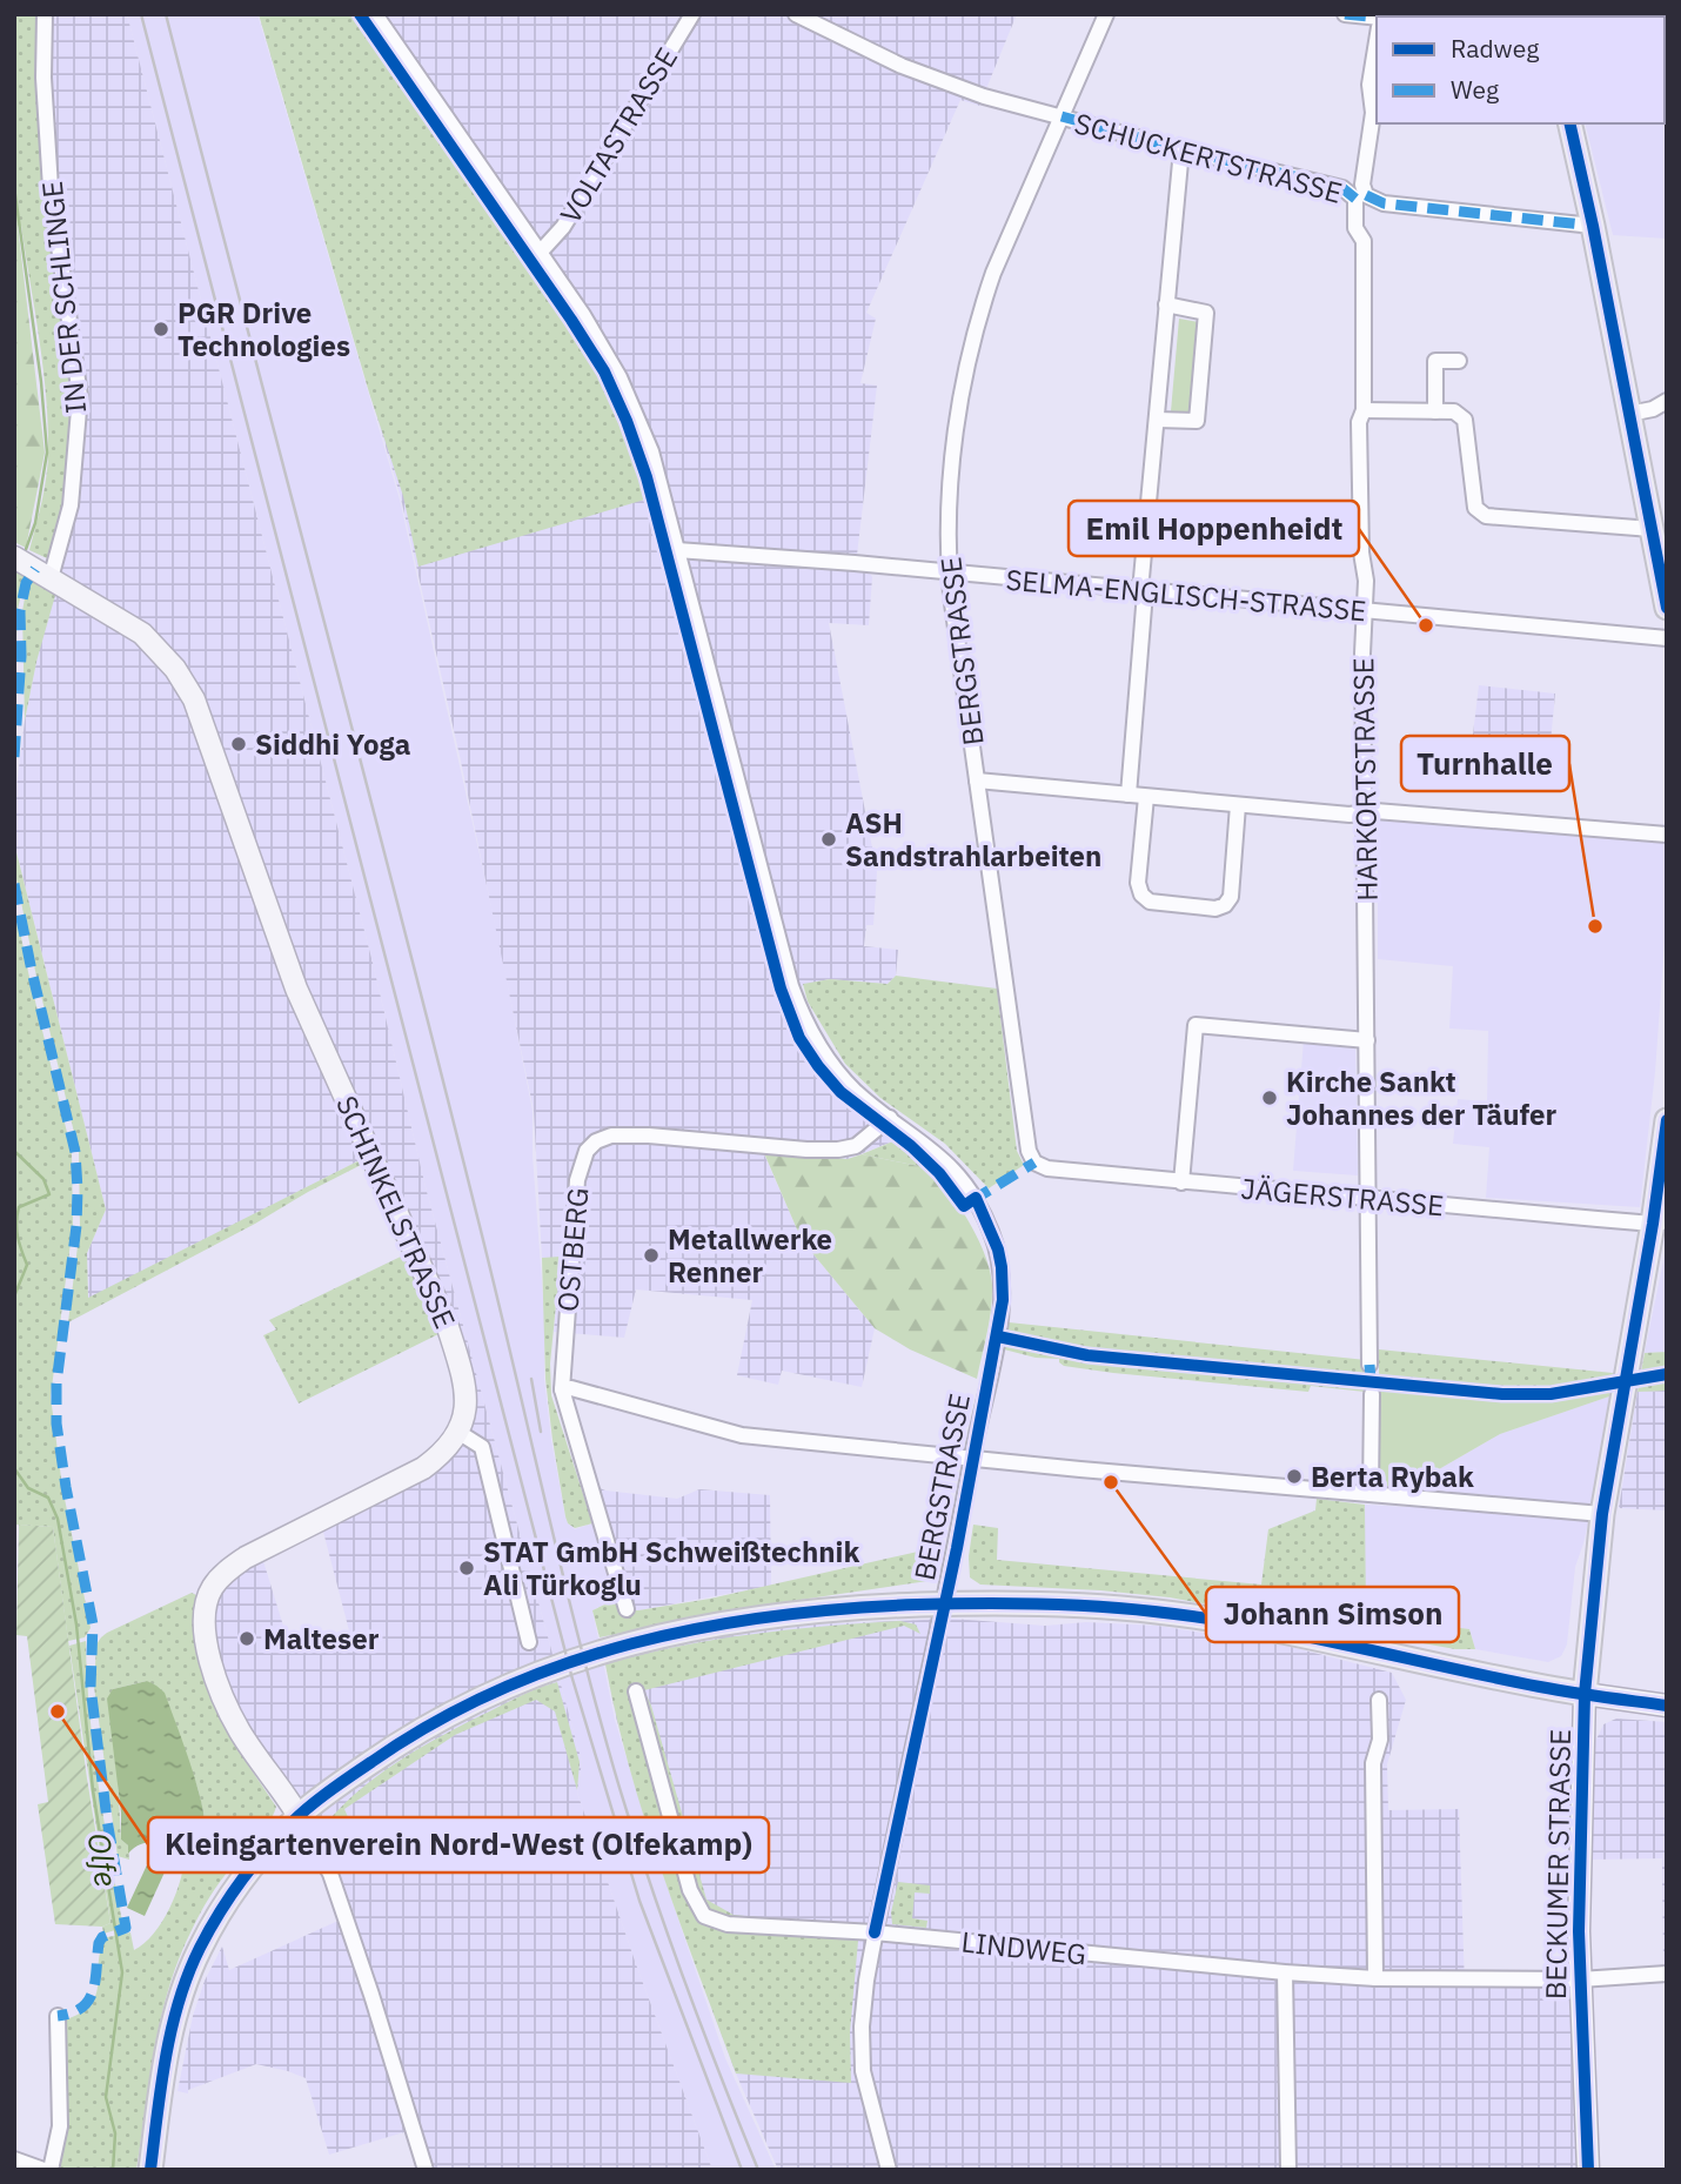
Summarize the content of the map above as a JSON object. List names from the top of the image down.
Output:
{
  "streets": {
    "main road": ["BECKUMER STRASSE"],
    "street": [
      "VOLTASTRASSE",
      "SCHUCKERTSTRASSE",
      "IN DER SCHLINGE",
      "SELMA-ENGLISCH-STRASSE",
      "BERGSTRASSE",
      "HARKORTSTRASSE",
      "JÄGERSTRASSE",
      "SCHINKELSTRASSE",
      "OSTBERG",
      "LINDWEG"
    ]
  },
  "crossings": [
    ["VOLTASTRASSE", "BERGSTRASSE"],
    ["SCHUCKERTSTRASSE", "BERGSTRASSE"],
    ["SCHUCKERTSTRASSE", "HARKORTSTRASSE"],
    ["IN DER SCHLINGE", "SCHINKELSTRASSE"],
    ["SELMA-ENGLISCH-STRASSE", "BERGSTRASSE"],
    ["SELMA-ENGLISCH-STRASSE", "HARKORTSTRASSE"],
    ["BERGSTRASSE", "JÄGERSTRASSE"],
    ["BERGSTRASSE", "OSTBERG"],
    ["BERGSTRASSE", "LINDWEG"],
    ["HARKORTSTRASSE", "JÄGERSTRASSE"],
    ["JÄGERSTRASSE", "BECKUMER STRASSE"],
    ["BECKUMER STRASSE", "LINDWEG"]
  ],
  "water": ["Olfe"],
  "places": [
    "PGR Drive Technologies",
    "Emil Hoppenheidt",
    "Siddhi Yoga",
    "ASH Sandstrahlarbeiten",
    "Turnhalle",
    "Kirche Sankt Johannes der Täufer",
    "Metallwerke Renner",
    "Berta Rybak",
    "Johann Simson",
    "STAT GmbH Schweißtechnik Ali Türkoglu",
    "Malteser",
    "Kleingartenverein Nord-West (Olfekamp)"
  ],
  "legend": ["Radweg", "Weg"]
}
